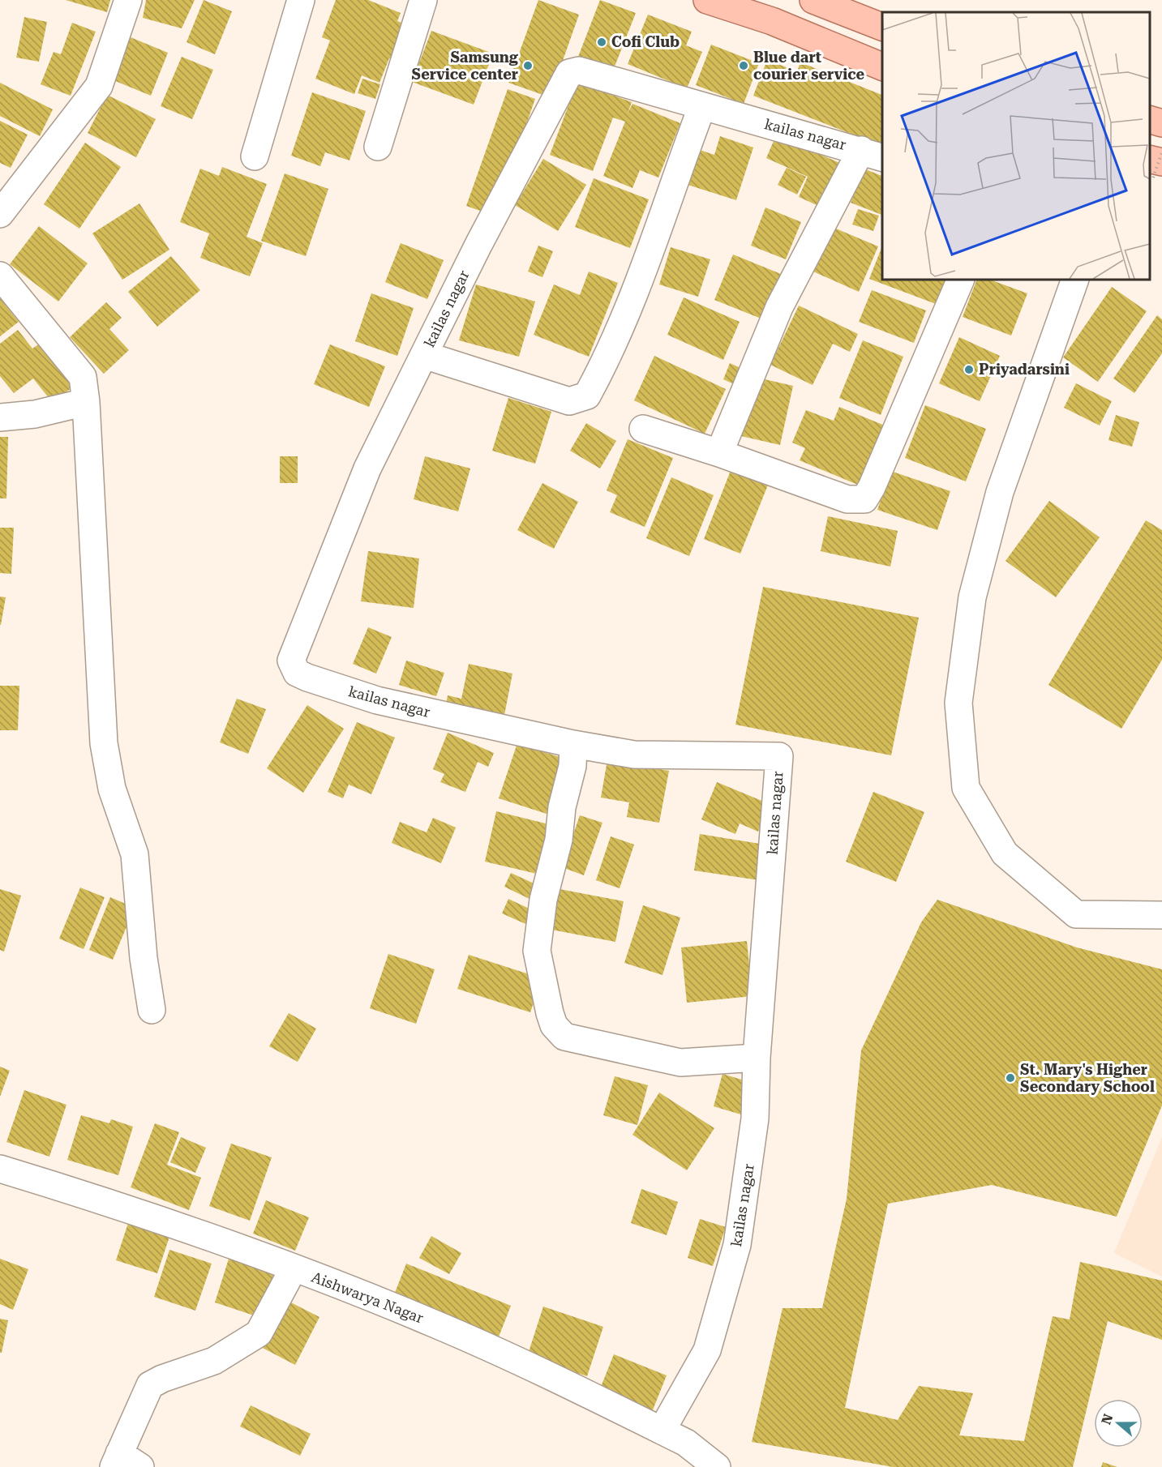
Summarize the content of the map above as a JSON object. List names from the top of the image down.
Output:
{
  "streets": {
    "street": ["kailas nagar", "Aishwarya Nagar"]
  },
  "crossings": [
    ["kailas nagar", "Aishwarya Nagar"]
  ],
  "places": [
    "Cofi Club",
    "Samsung Service center",
    "Blue dart courier service",
    "Priyadarsini",
    "St. Mary's Higher Secondary School"
  ],
  "north": "left"
}
